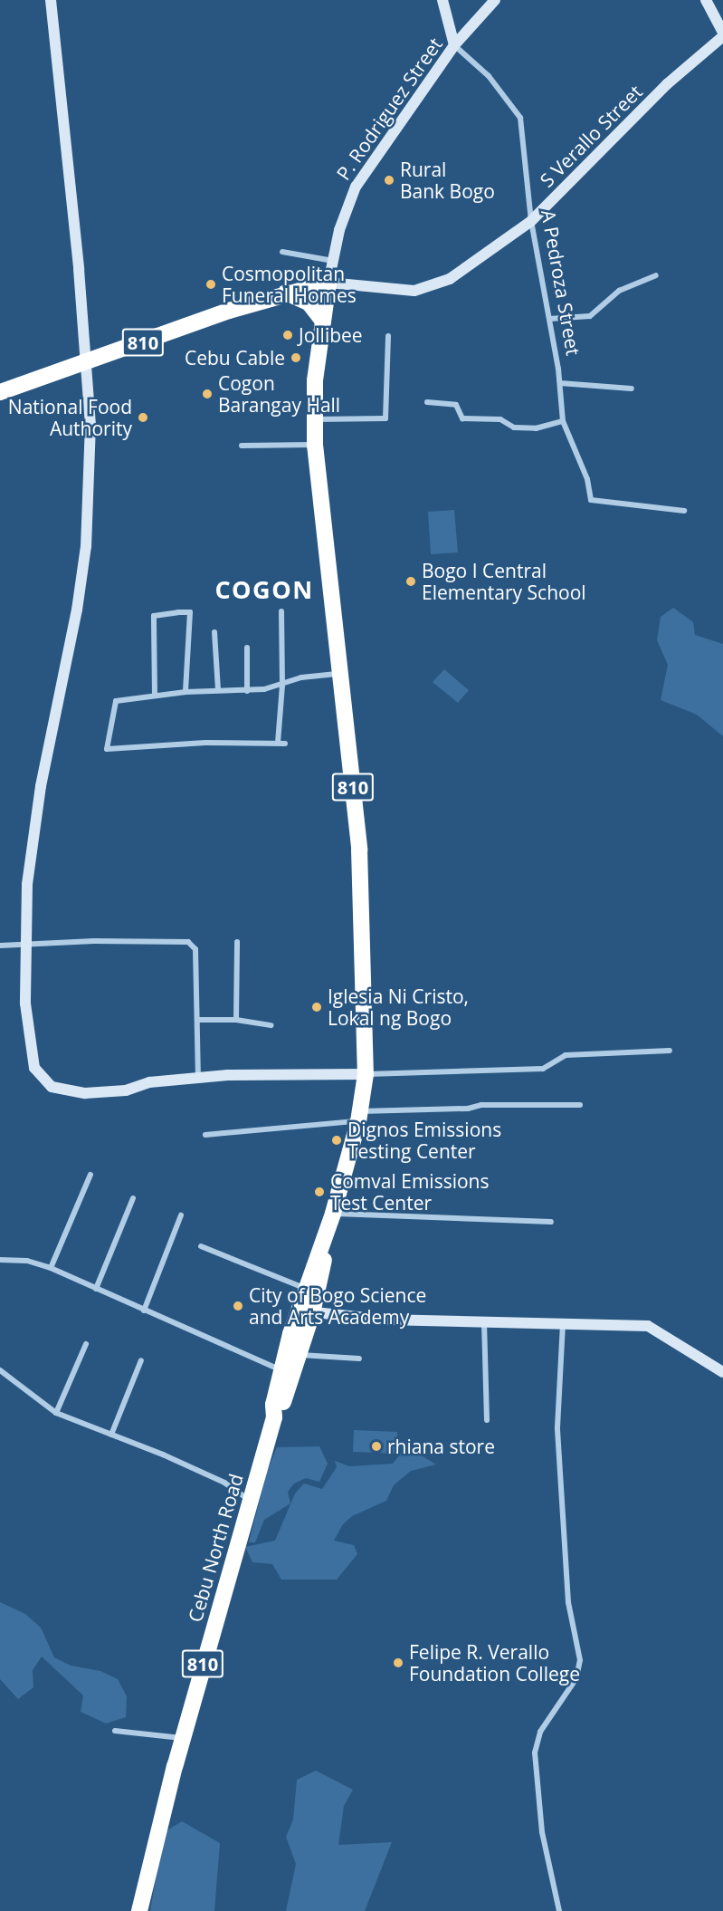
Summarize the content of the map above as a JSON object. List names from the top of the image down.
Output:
{
  "streets": {
    "highway": ["810", "Cebu North Road"],
    "street": ["P. Rodriguez Street", "S Verallo Street", "A Pedroza Street"]
  },
  "crossings": [
    ["P. Rodriguez Street", "S Verallo Street"],
    ["P. Rodriguez Street", "A Pedroza Street"],
    ["P. Rodriguez Street", "810"],
    ["P. Rodriguez Street", "Cebu North Road"],
    ["S Verallo Street", "A Pedroza Street"],
    ["S Verallo Street", "810"],
    ["S Verallo Street", "Cebu North Road"],
    ["810", "Cebu North Road"]
  ],
  "districts": ["COGON"],
  "places": [
    "Rural Bank Bogo",
    "Cosmopolitan Funeral Homes",
    "Jollibee",
    "Cebu Cable",
    "Cogon Barangay Hall",
    "National Food Authority",
    "Bogo I Central Elementary School",
    "Iglesia Ni Cristo, Lokal ng Bogo",
    "Dignos Emissions Testing Center",
    "Comval Emissions Test Center",
    "City of Bogo Science and Arts Academy",
    "rhiana store",
    "Felipe R. Verallo Foundation College"
  ]
}
